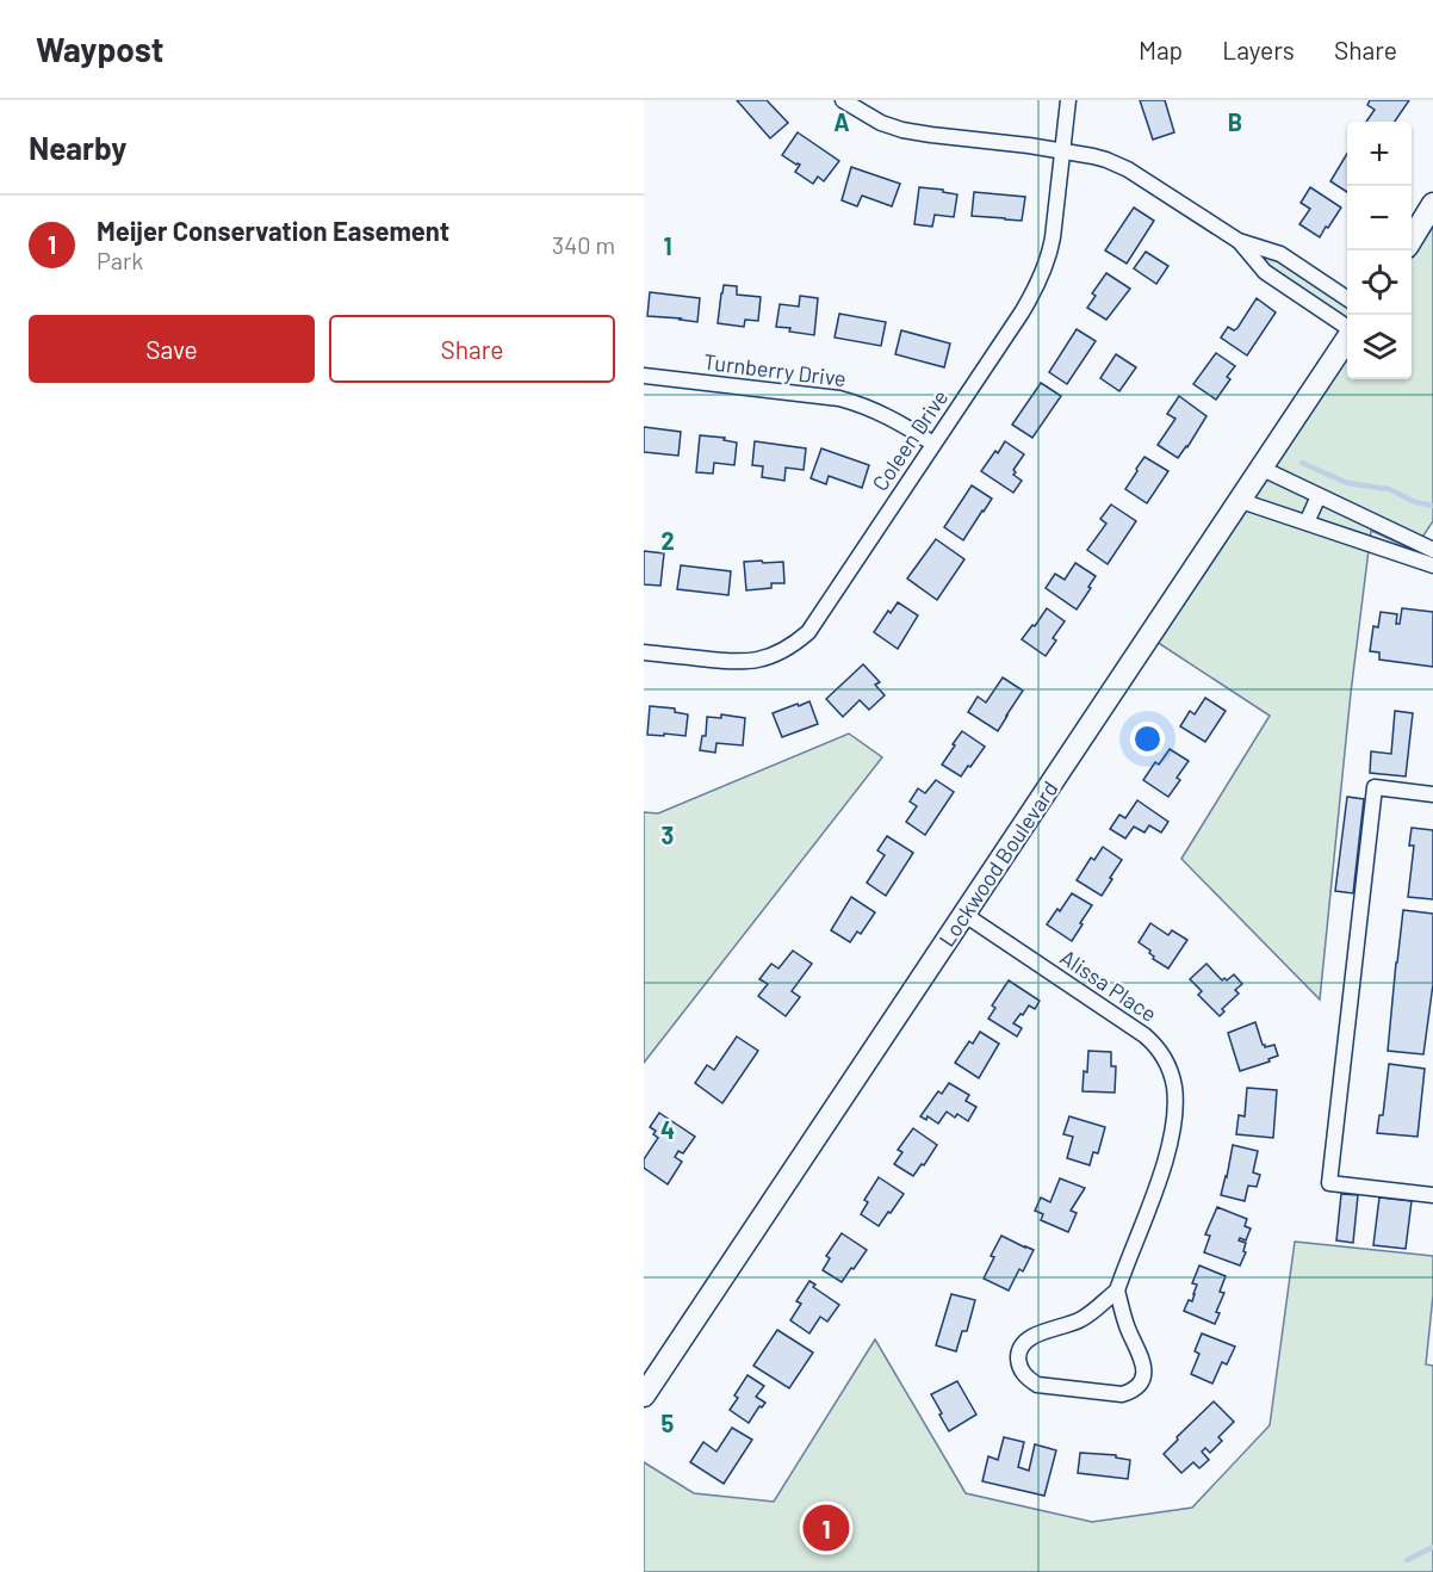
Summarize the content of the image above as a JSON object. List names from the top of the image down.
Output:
{
  "streets": {
    "main road": ["Lockwood Boulevard"],
    "street": ["Turnberry Drive", "Coleen Drive", "Alissa Place"]
  },
  "crossings": [
    ["Turnberry Drive", "Coleen Drive"],
    ["Lockwood Boulevard", "Alissa Place"]
  ],
  "page": {
    "header": "Waypost",
    "nav": ["Map", "Layers", "Share"],
    "heading": "Nearby",
    "map_buttons": ["+", "−"],
    "list": [
      {
        "mark": "1",
        "name": "Meijer Conservation Easement",
        "note": "Park",
        "value": "340 m"
      }
    ],
    "buttons": ["Save", "Share"],
    "pins": "1"
  },
  "grid": {
    "columns": ["A", "B"],
    "rows": [
      "1",
      "2",
      "3",
      "4",
      "5"
    ]
  }
}
